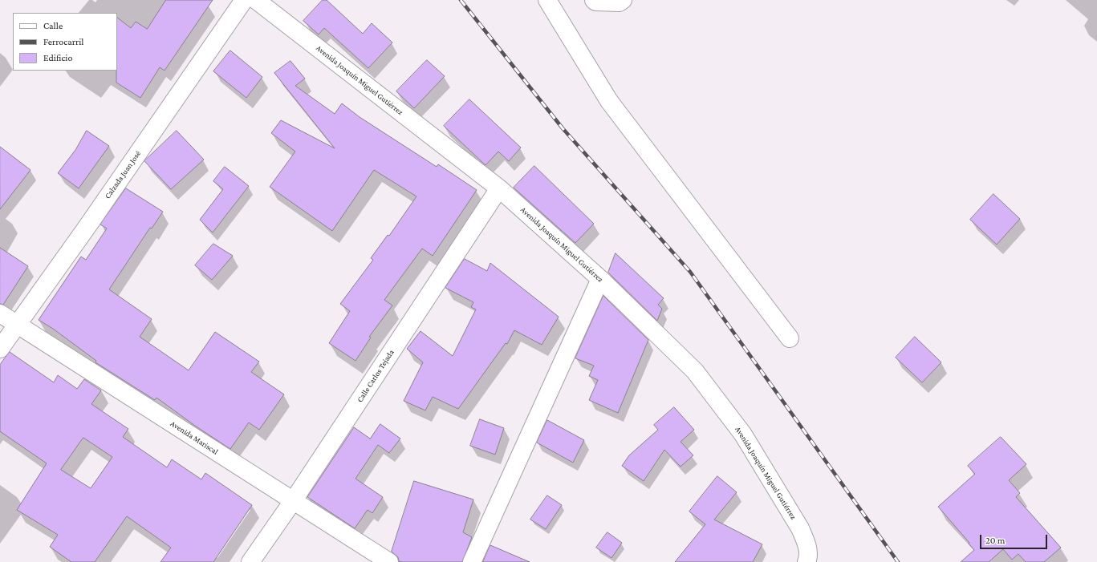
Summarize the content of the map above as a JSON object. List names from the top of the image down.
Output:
{
  "streets": {
    "street": [
      "Avenida Joaquín Miguel Gutiérrez",
      "Calzada Juan José",
      "Calle Carlos Tejada",
      "Avenida Mariscal"
    ]
  },
  "crossings": [
    ["Avenida Joaquín Miguel Gutiérrez", "Calle Carlos Tejada"],
    ["Calzada Juan José", "Avenida Mariscal"],
    ["Calle Carlos Tejada", "Avenida Mariscal"]
  ],
  "legend": ["Calle", "Ferrocarril", "Edificio"],
  "scale_bar": "20 m"
}
